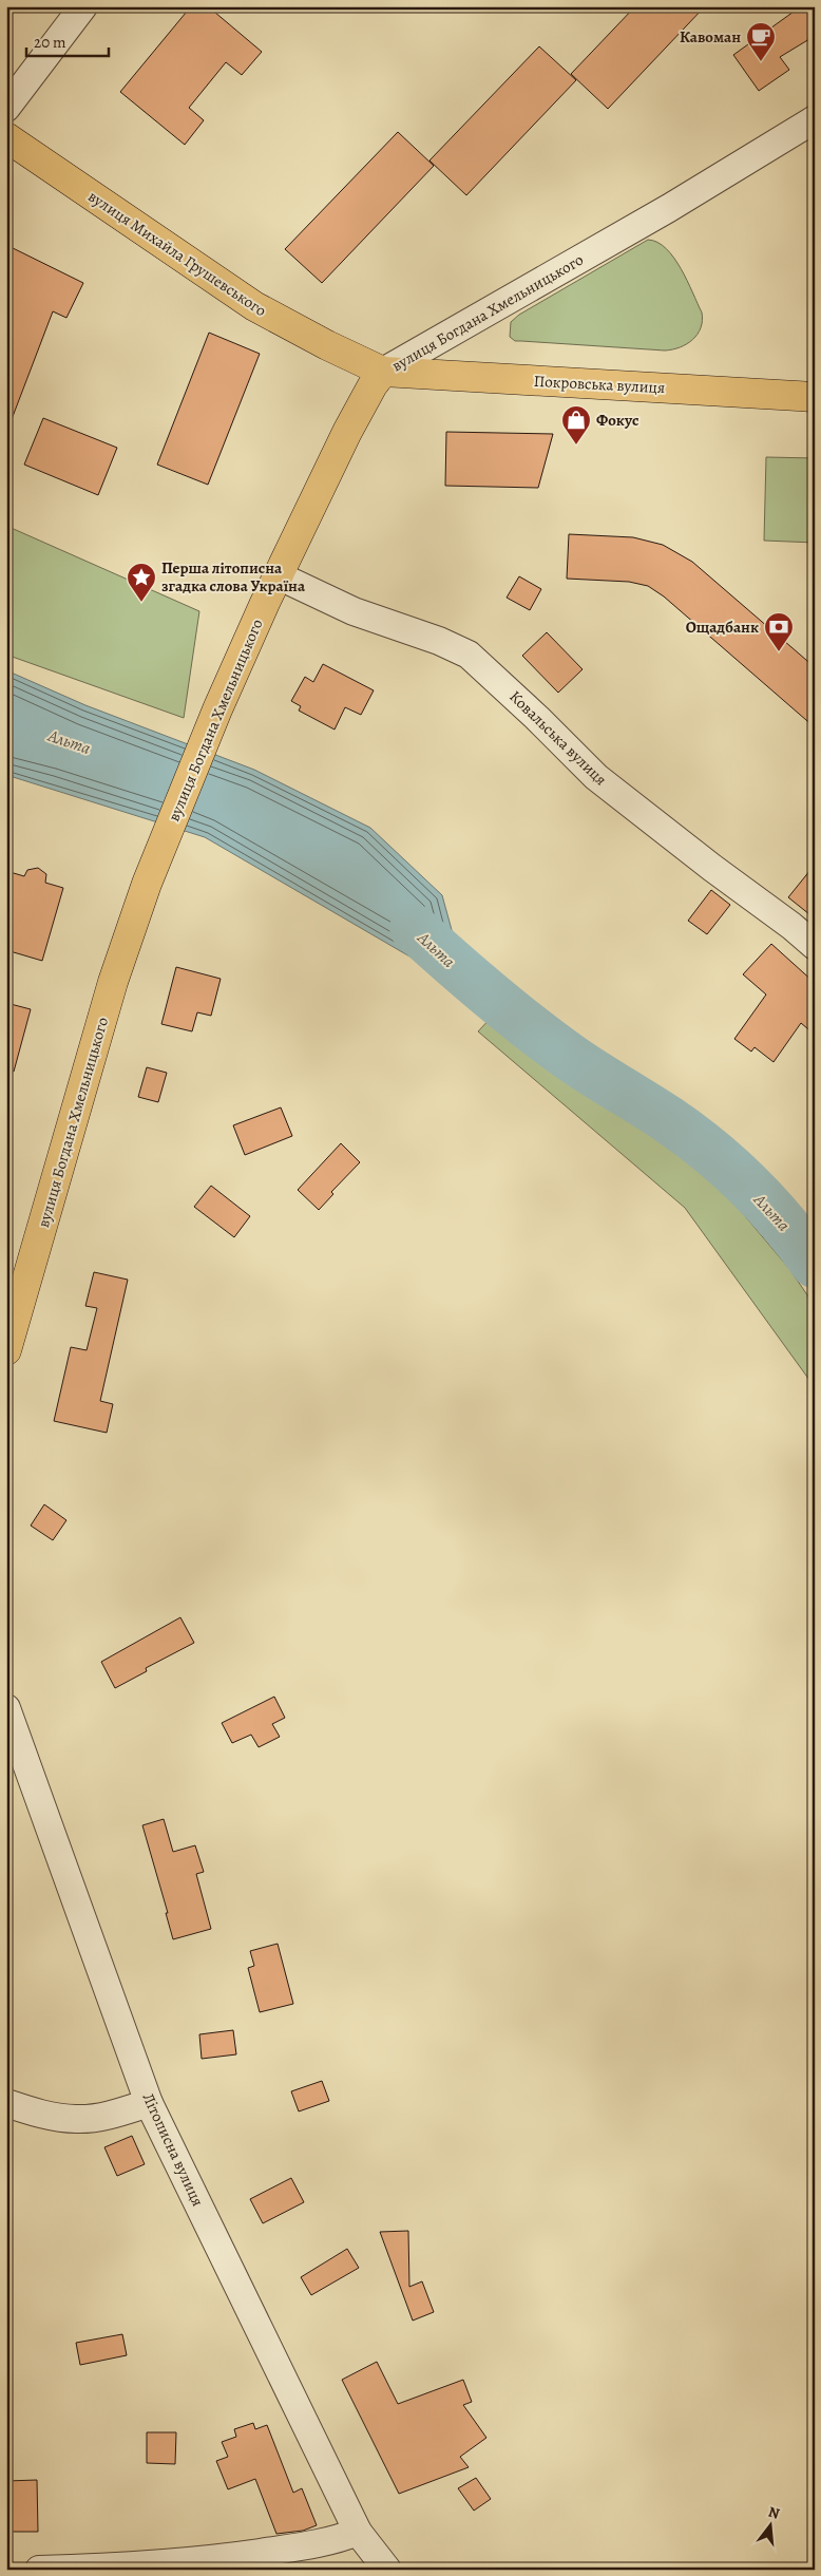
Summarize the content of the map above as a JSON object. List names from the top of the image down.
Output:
{
  "streets": {
    "main road": ["вулиця Михайла Грушевського", "вулиця Богдана Хмельницького", "Покровська вулиця"],
    "street": ["Ковальська вулиця", "Літописна вулиця"]
  },
  "crossings": [
    ["вулиця Михайла Грушевського", "вулиця Богдана Хмельницького"],
    ["вулиця Михайла Грушевського", "Покровська вулиця"],
    ["вулиця Богдана Хмельницького", "Покровська вулиця"],
    ["вулиця Богдана Хмельницького", "Ковальська вулиця"]
  ],
  "water": ["Альта"],
  "places": {
    "cafe": ["Кавоман"],
    "shop": ["Фокус"],
    "place": ["Перша літописна згадка слова Україна"],
    "bank": ["Ощадбанк"]
  },
  "scale_bar": "20 m",
  "north": "top"
}
